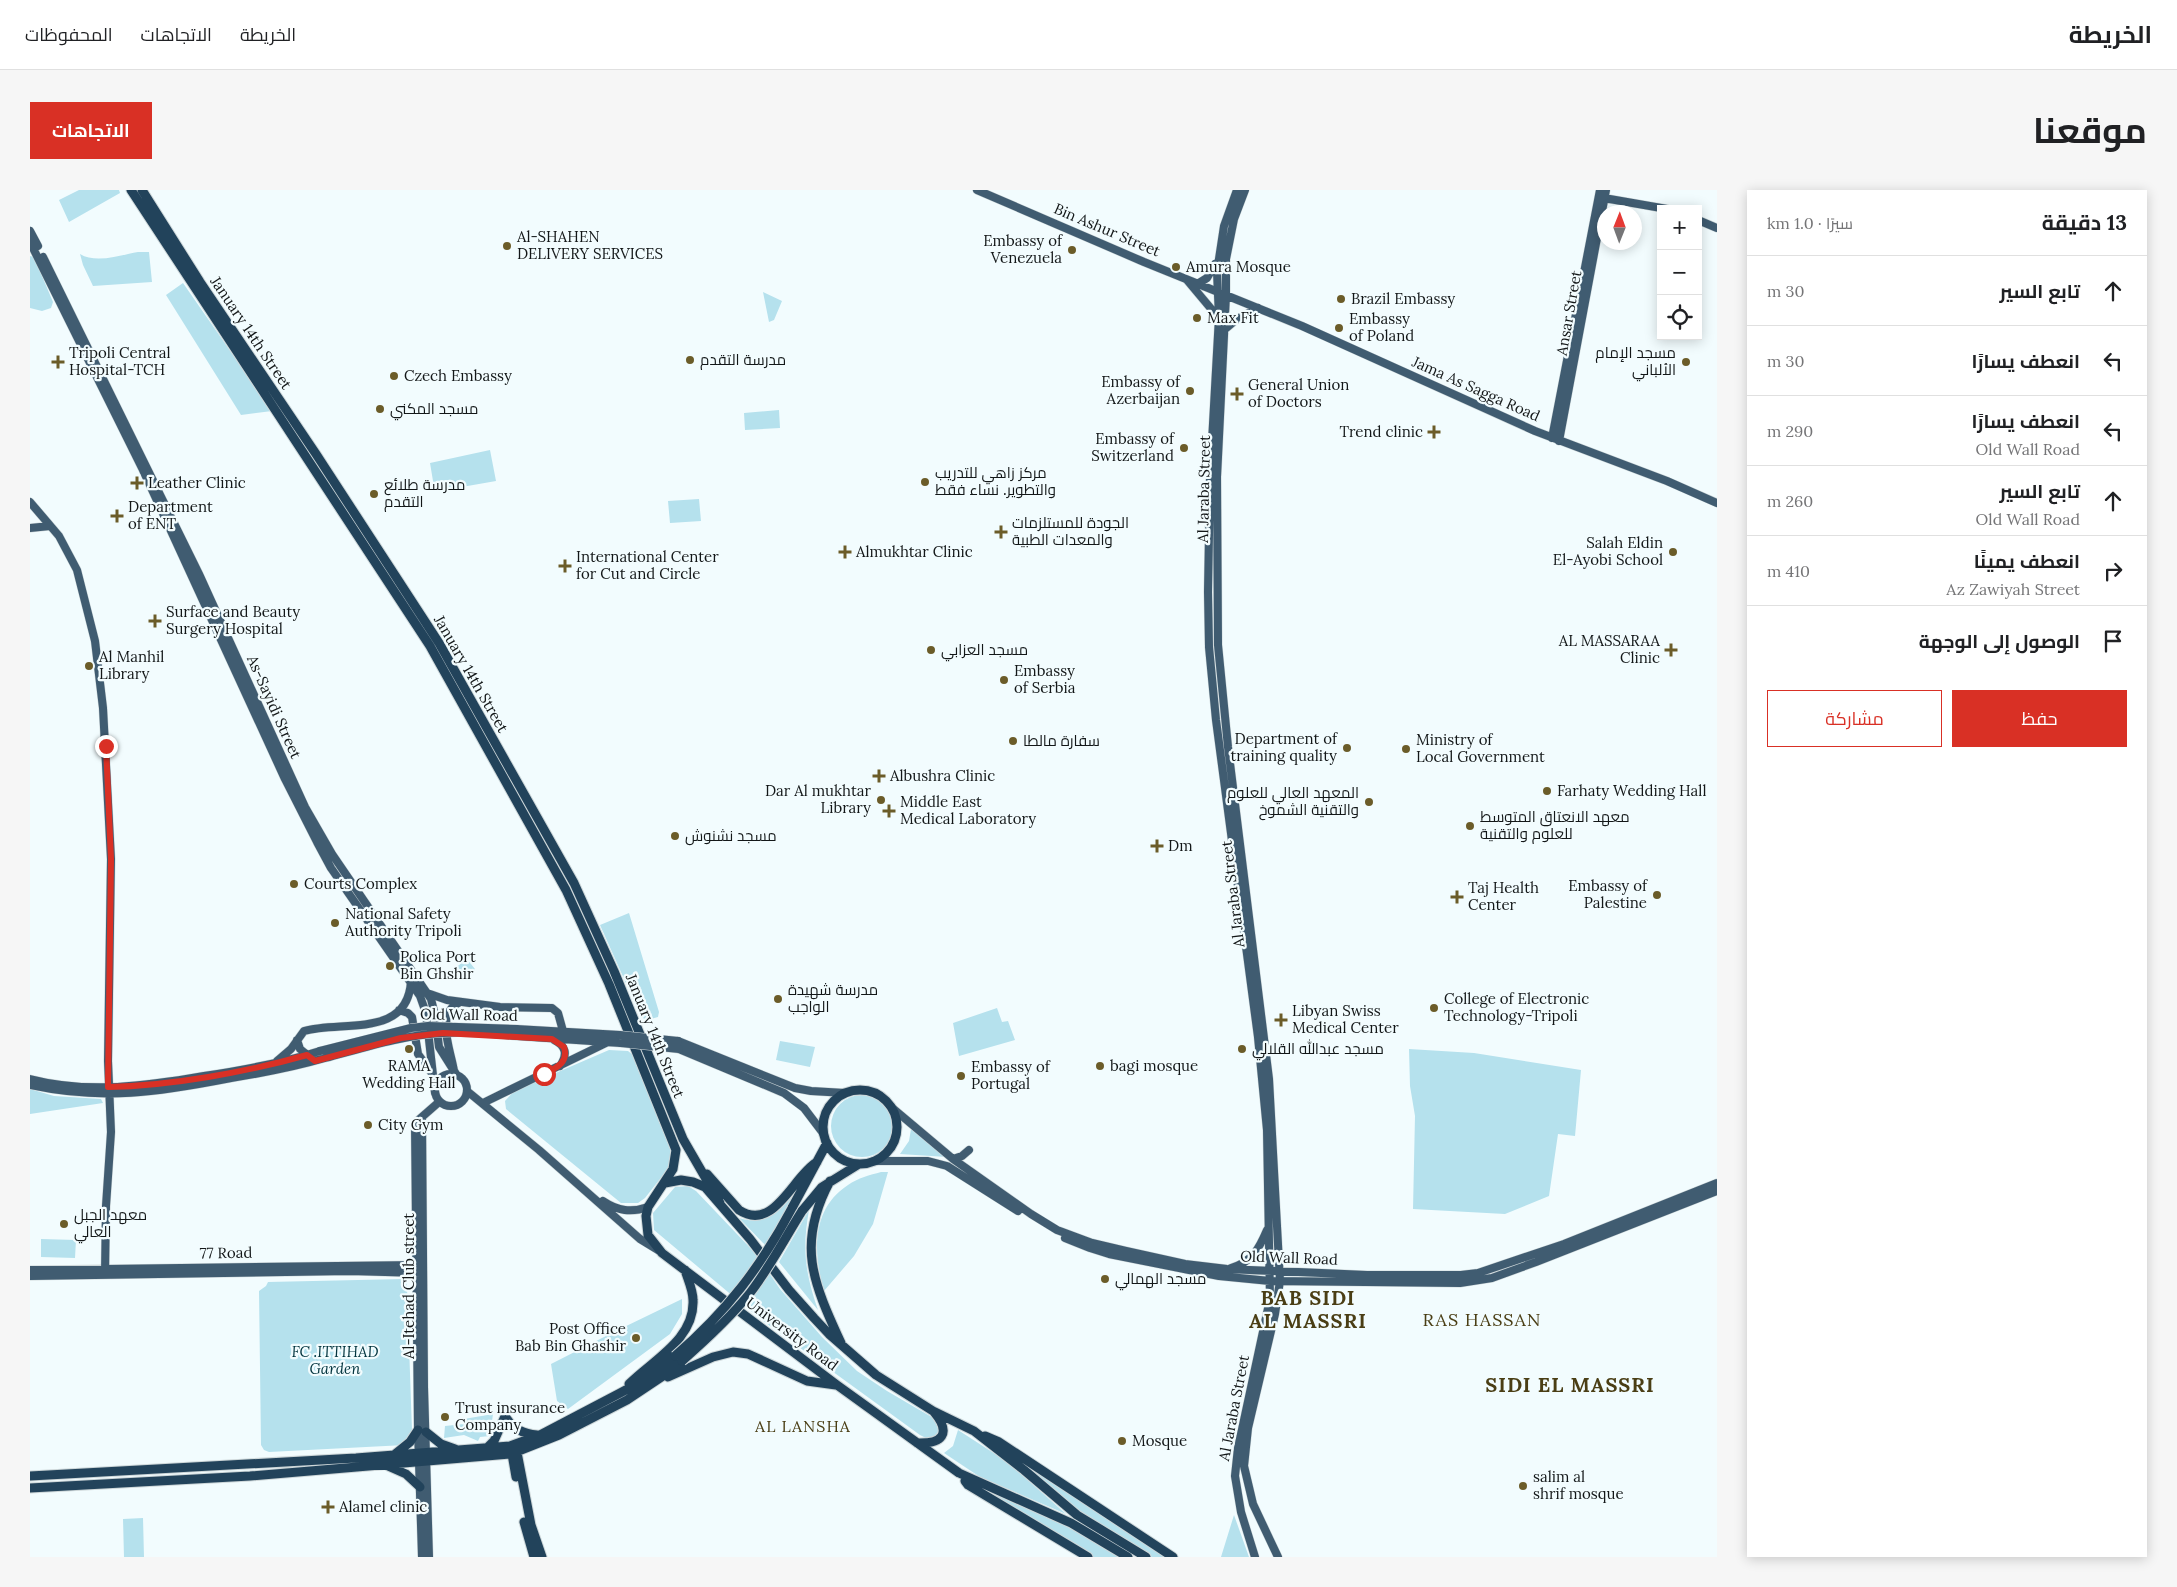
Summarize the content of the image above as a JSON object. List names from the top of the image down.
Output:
{
  "streets": {
    "highway": ["January 14th Street", "University Road"],
    "main road": [
      "Bin Ashur Street",
      "Ansar Street",
      "Jama As Sagga Road",
      "Al Jaraba Street",
      "As-Sayidi Street",
      "Old Wall Road",
      "77 Road",
      "Al-Itehad Club street"
    ]
  },
  "crossings": [
    ["Bin Ashur Street", "Jama As Sagga Road"],
    ["Bin Ashur Street", "Al Jaraba Street"],
    ["Ansar Street", "Jama As Sagga Road"],
    ["January 14th Street", "University Road"],
    ["Jama As Sagga Road", "Al Jaraba Street"],
    ["Al Jaraba Street", "Old Wall Road"],
    ["As-Sayidi Street", "University Road"],
    ["77 Road", "Al-Itehad Club street"]
  ],
  "districts": [
    "BAB SIDI AL MASSRI",
    "RAS HASSAN",
    "SIDI EL MASSRI",
    "AL LANSHA"
  ],
  "parks": ["FC .ITTIHAD Garden"],
  "places": {
    "other": [
      "Al-SHAHEN DELIVERY SERVICES",
      "Embassy of Venezuela",
      "Amura Mosque",
      "Brazil Embassy",
      "Max Fit",
      "Embassy of Poland",
      "مدرسة التقدم",
      "مسجد الإمام الألباني",
      "Czech Embassy",
      "Embassy of Azerbaijan",
      "مسجد المكني",
      "Embassy of Switzerland",
      "مركز زاهي للتدريب والتطوير. نساء فقط",
      "مدرسة طلائع التقدم",
      "Salah Eldin El-Ayobi School",
      "مسجد العزابي",
      "Al Manhil Library",
      "Embassy of Serbia",
      "سفارة مالطا",
      "Department of training quality",
      "Ministry of Local Government",
      "Farhaty Wedding Hall",
      "Dar Al mukhtar Library",
      "المعهد العالي للعلوم والتقنية الشموخ",
      "معهد الانعتاق المتوسط للعلوم والتقنية",
      "مسجد نشنوش",
      "Courts Complex",
      "Embassy of Palestine",
      "National Safety Authority Tripoli",
      "Polica Port Bin Ghshir",
      "مدرسة شهيدة الواجب",
      "College of Electronic Technology-Tripoli",
      "RAMA Wedding Hall",
      "مسجد عبدالله القلالي",
      "bagi mosque",
      "Embassy of Portugal",
      "City Gym",
      "معهد الجبل العالي",
      "مسجد الهمالي",
      "Post Office Bab Bin Ghashir",
      "Trust insurance Company",
      "Mosque",
      "salim al shrif mosque"
    ],
    "health": [
      "Tripoli Central Hospital-TCH",
      "General Union of Doctors",
      "Trend clinic",
      "Leather Clinic",
      "Department of ENT",
      "الجودة للمستلزمات والمعدات الطبية",
      "Almukhtar Clinic",
      "International Center for Cut and Circle",
      "Surface and Beauty Surgery Hospital",
      "AL MASSARAA Clinic",
      "Albushra Clinic",
      "Middle East Medical Laboratory",
      "Dm",
      "Taj Health Center",
      "Libyan Swiss Medical Center",
      "Alamel clinic"
    ]
  },
  "north": "top",
  "page": {
    "header": "الخريطة",
    "nav": ["الخريطة", "الاتجاهات", "المحفوظات"],
    "title": "موقعنا",
    "buttons": [
      "الاتجاهات",
      ["حفظ", "مشاركة"]
    ],
    "heading": ["13 دقيقة", "سيرًا · 1.0 km"],
    "map_buttons": ["+", "−"],
    "list": [
      ["تابع السير", "30 m"],
      ["انعطف يسارًا", "30 m"],
      ["انعطف يسارًا", "Old Wall Road", "290 m"],
      ["تابع السير", "Old Wall Road", "260 m"],
      ["انعطف يمينًا", "Az Zawiyah Street", "410 m"],
      "الوصول إلى الوجهة"
    ]
  }
}
